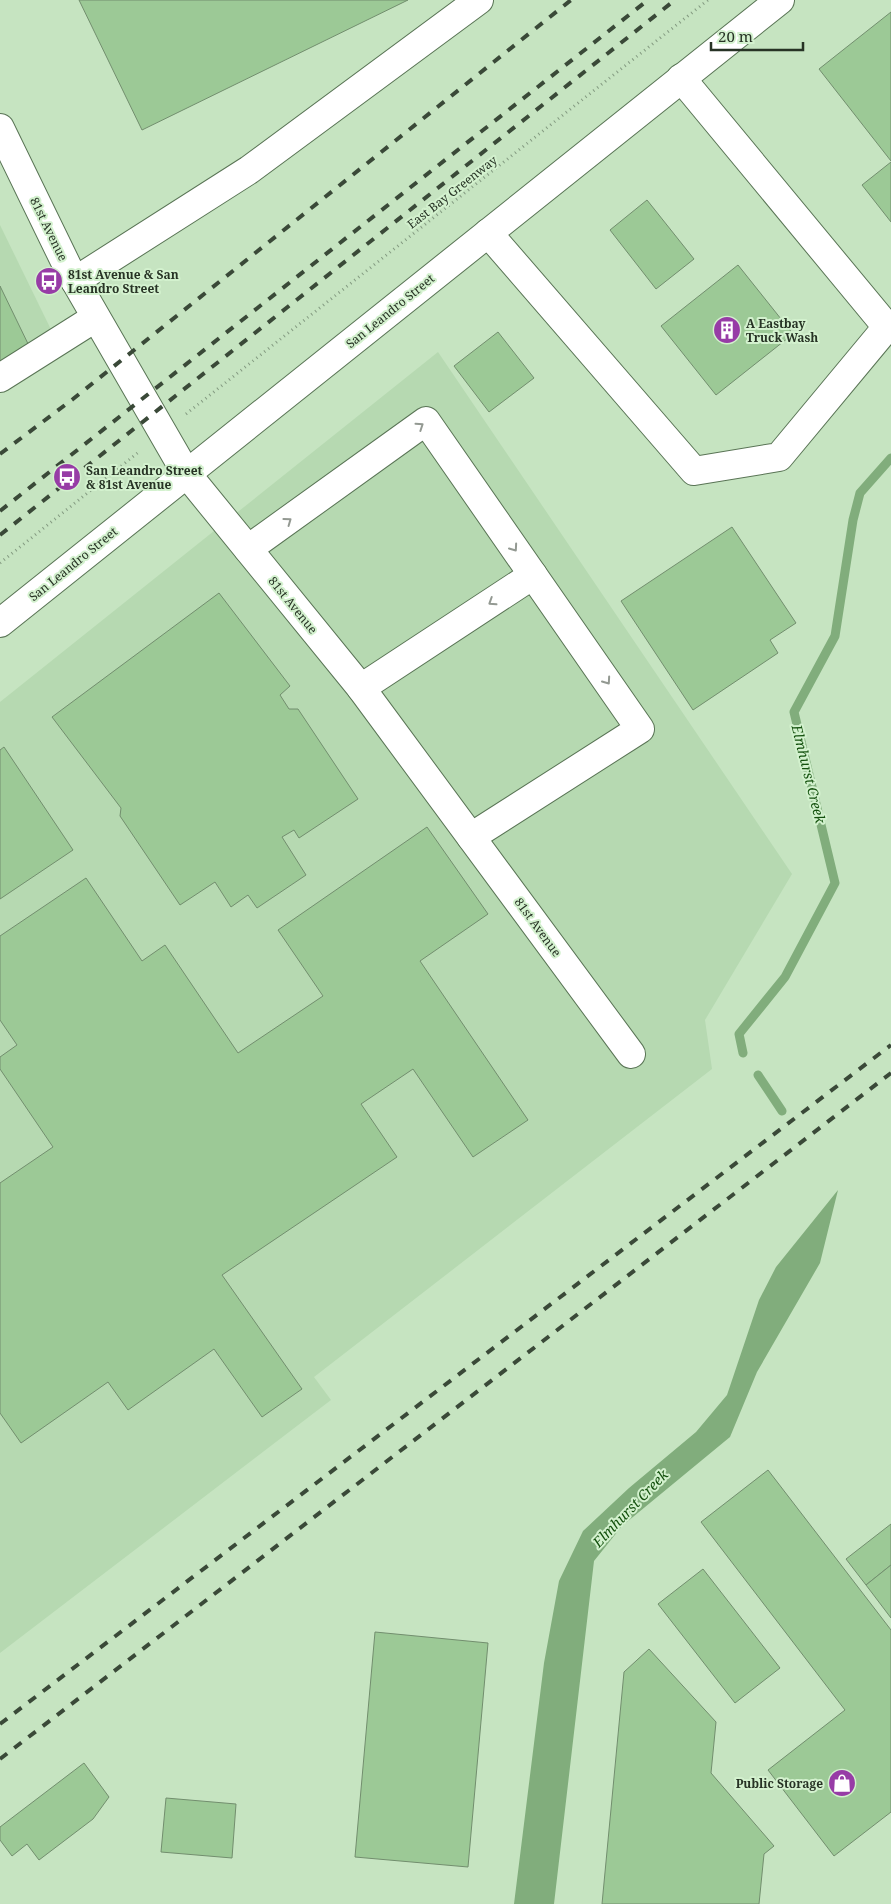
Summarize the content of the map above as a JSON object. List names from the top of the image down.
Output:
{
  "streets": {
    "main road": ["81st Avenue", "San Leandro Street"],
    "path": ["East Bay Greenway"]
  },
  "crossings": [
    ["81st Avenue", "San Leandro Street"]
  ],
  "water": ["Elmhurst Creek"],
  "places": {
    "bus stop": ["81st Avenue & San Leandro Street", "San Leandro Street & 81st Avenue"],
    "building": ["A Eastbay Truck Wash"],
    "shop": ["Public Storage"]
  },
  "scale_bar": "20 m"
}
